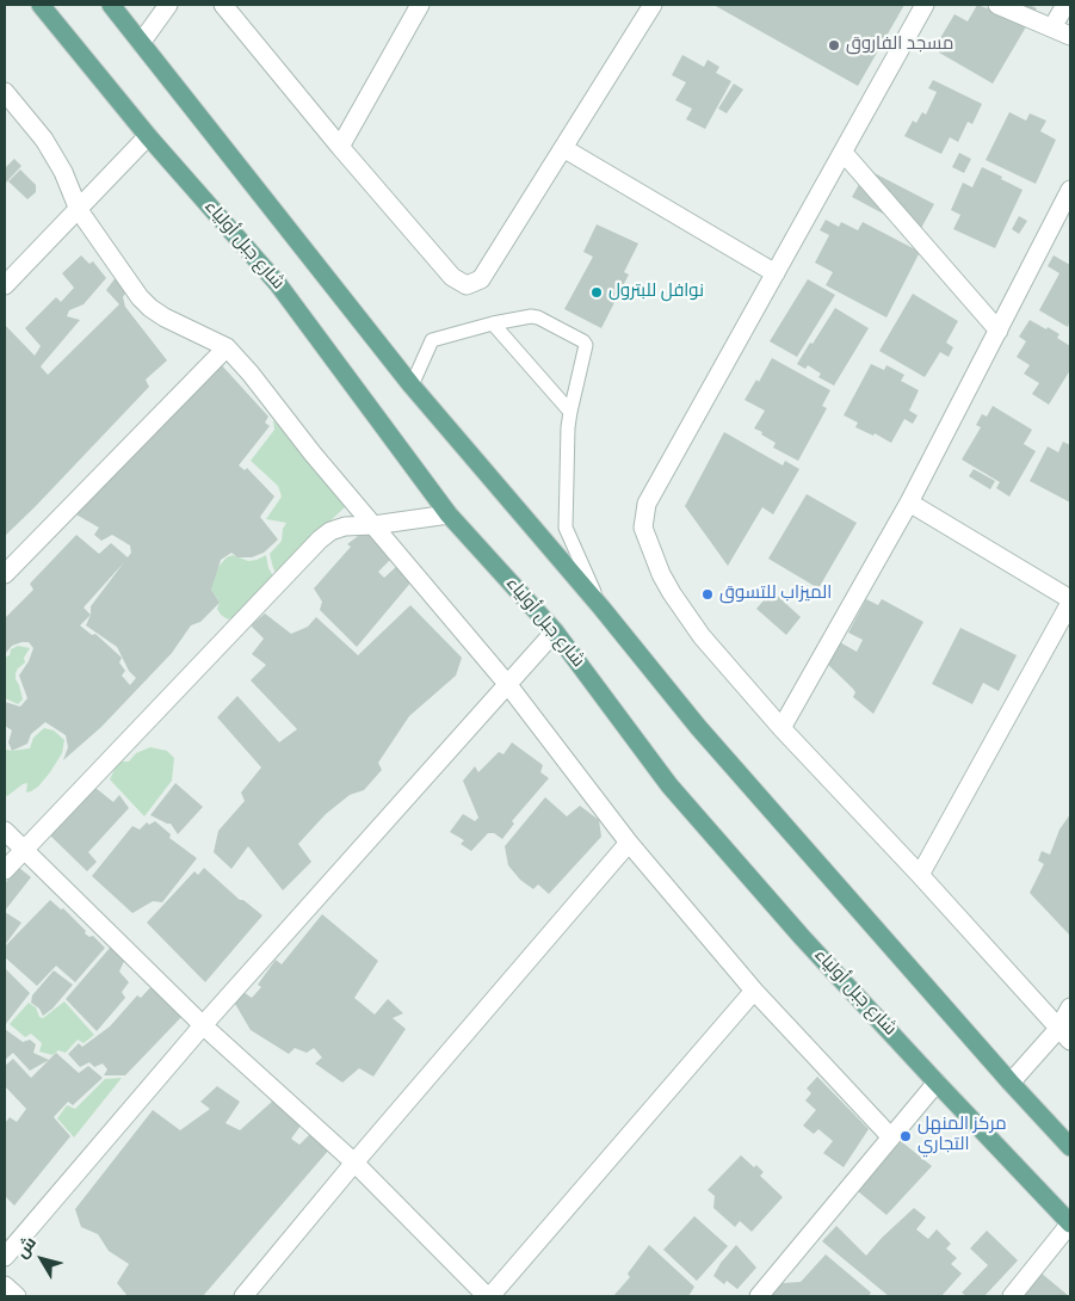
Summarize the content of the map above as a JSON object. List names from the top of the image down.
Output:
{
  "streets": {
    "main road": ["شارع جبل أولياء"]
  },
  "places": [
    "مسجد الفاروق",
    "نوافل للبترول",
    "الميزاب للتسوق",
    "مركز المنهل التجاري"
  ],
  "north": "top left"
}
